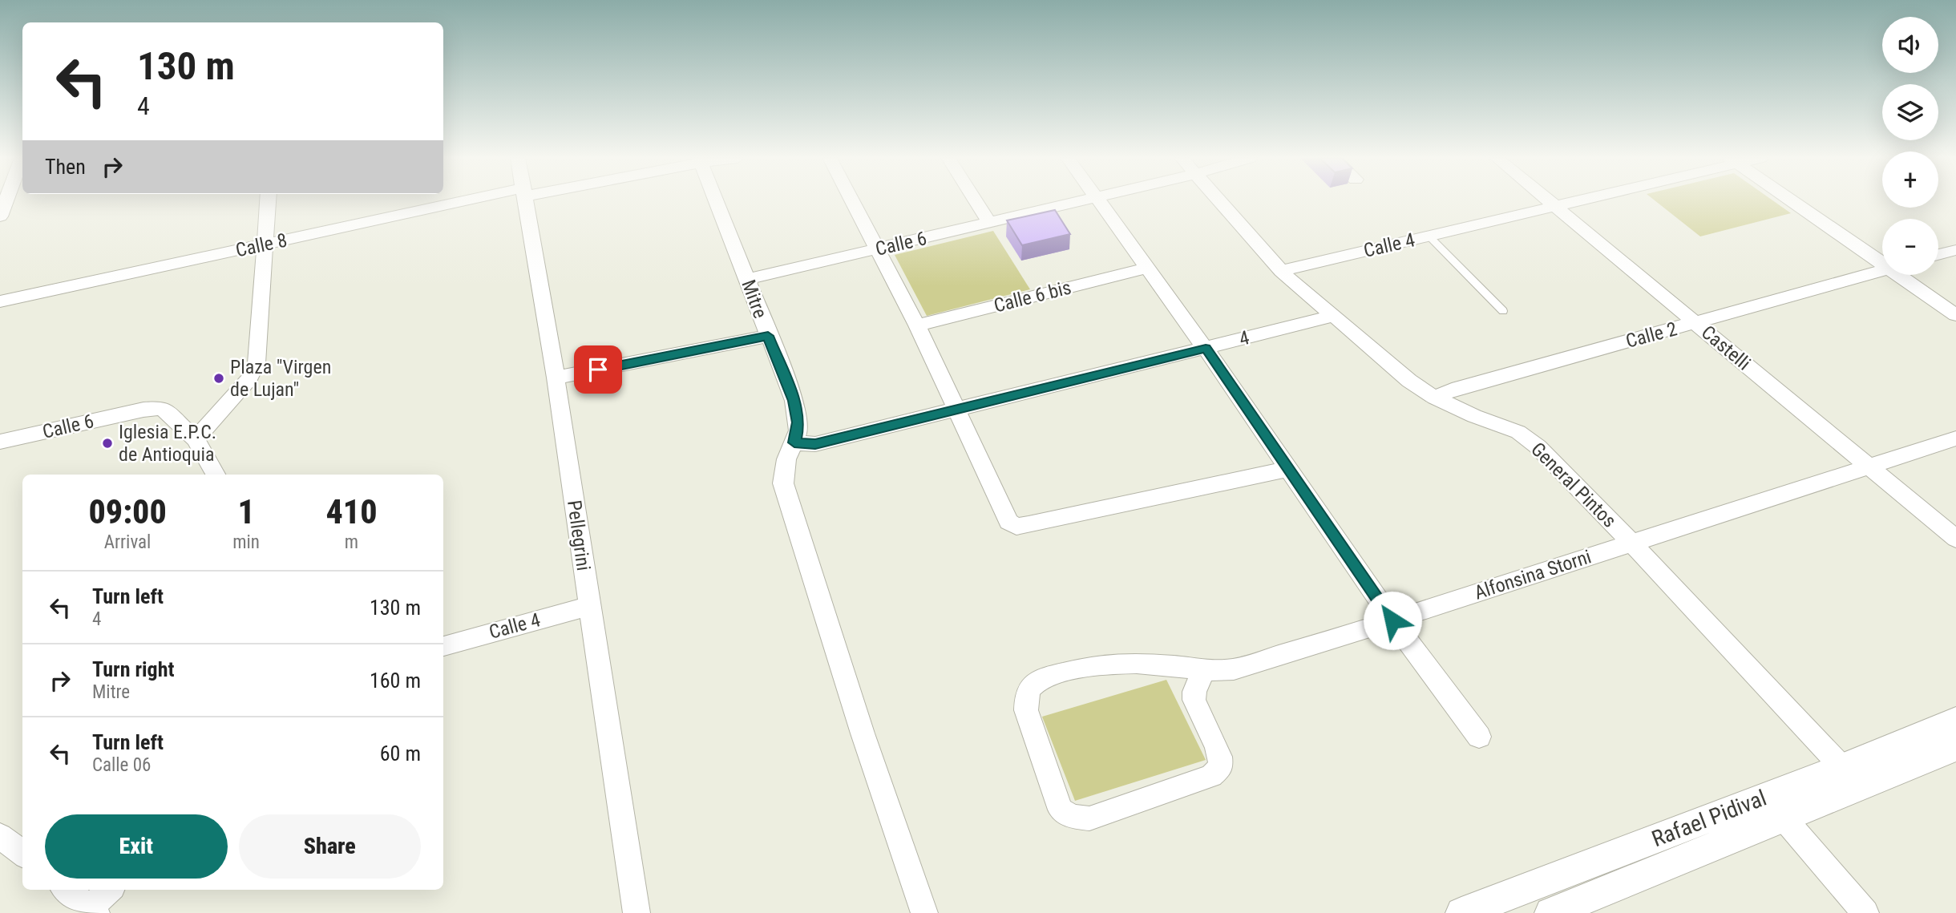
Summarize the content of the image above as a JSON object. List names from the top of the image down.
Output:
{
  "streets": {
    "street": [
      "Calle 6",
      "Calle 8",
      "Calle 4",
      "Calle 6 bis",
      "Mitre",
      "Calle 2",
      "4",
      "Castelli",
      "General Pintos",
      "Pellegrini",
      "Alfonsina Storni",
      "Rafael Pidival"
    ]
  },
  "crossings": [
    ["Calle 6", "Mitre"],
    ["Calle 4", "Castelli"],
    ["Calle 4", "General Pintos"],
    ["Calle 4", "Pellegrini"],
    ["Mitre", "4"],
    ["Calle 2", "Castelli"],
    ["Calle 2", "General Pintos"],
    ["4", "General Pintos"],
    ["Castelli", "Alfonsina Storni"],
    ["General Pintos", "Alfonsina Storni"],
    ["General Pintos", "Rafael Pidival"]
  ],
  "places": ["Plaza \"Virgen de Lujan\"", "Iglesia E.P.C. de Antioquia"],
  "page": {
    "map_buttons": ["+", "−"],
    "turn": ["130 m", "4"],
    "then": "Then",
    "eta": [
      "09:00",
      "Arrival",
      "1",
      "min",
      "410",
      "m"
    ],
    "list": [
      {
        "name": "Turn left",
        "note": "4",
        "value": "130 m"
      },
      {
        "name": "Turn right",
        "note": "Mitre",
        "value": "160 m"
      },
      {
        "name": "Turn left",
        "note": "Calle 06",
        "value": "60 m"
      }
    ],
    "buttons": ["Exit", "Share"]
  }
}
